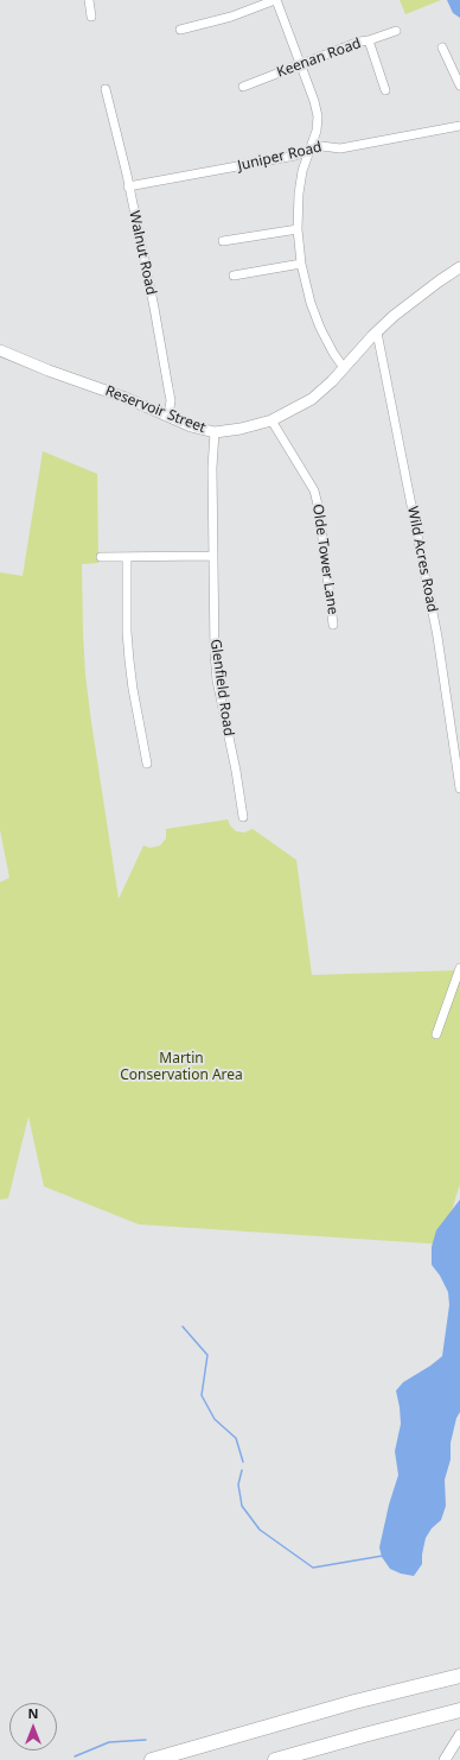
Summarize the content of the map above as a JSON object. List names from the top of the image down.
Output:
{
  "streets": {
    "street": [
      "Keenan Road",
      "Juniper Road",
      "Walnut Road",
      "Reservoir Street",
      "Olde Tower Lane",
      "Wild Acres Road",
      "Glenfield Road"
    ]
  },
  "crossings": [
    ["Juniper Road", "Walnut Road"],
    ["Walnut Road", "Reservoir Street"],
    ["Reservoir Street", "Olde Tower Lane"],
    ["Reservoir Street", "Wild Acres Road"],
    ["Reservoir Street", "Glenfield Road"]
  ],
  "parks": ["Martin Conservation Area"],
  "north": "top"
}
